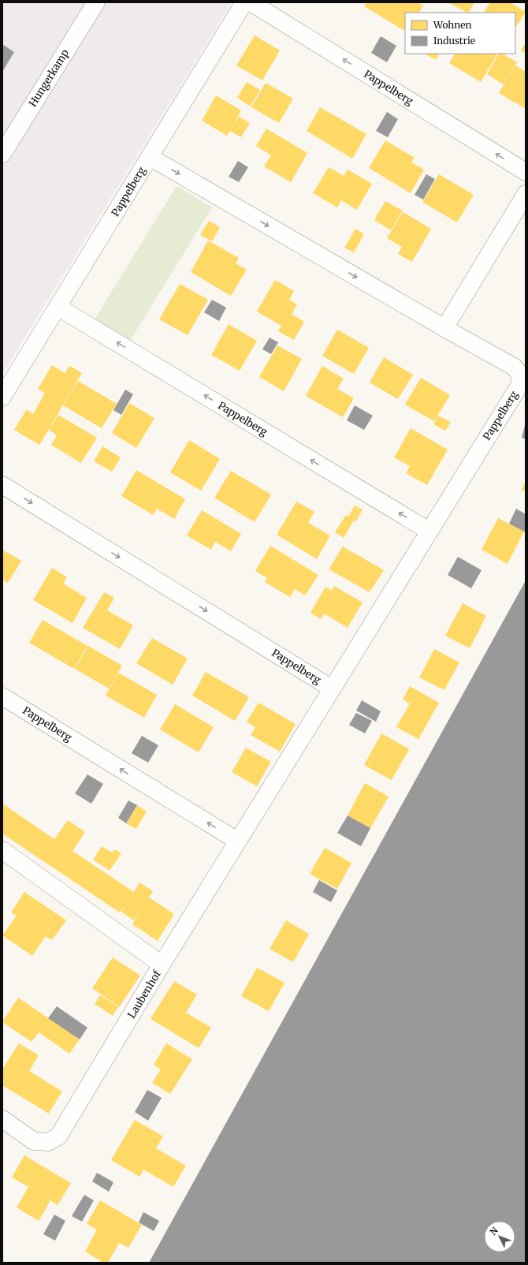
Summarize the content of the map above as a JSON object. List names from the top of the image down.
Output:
{
  "streets": {
    "street": ["Hungerkamp", "Pappelberg", "Laubenhof"]
  },
  "crossings": [
    ["Pappelberg", "Laubenhof"]
  ],
  "legend": ["Wohnen", "Industrie"],
  "north": "top left"
}
